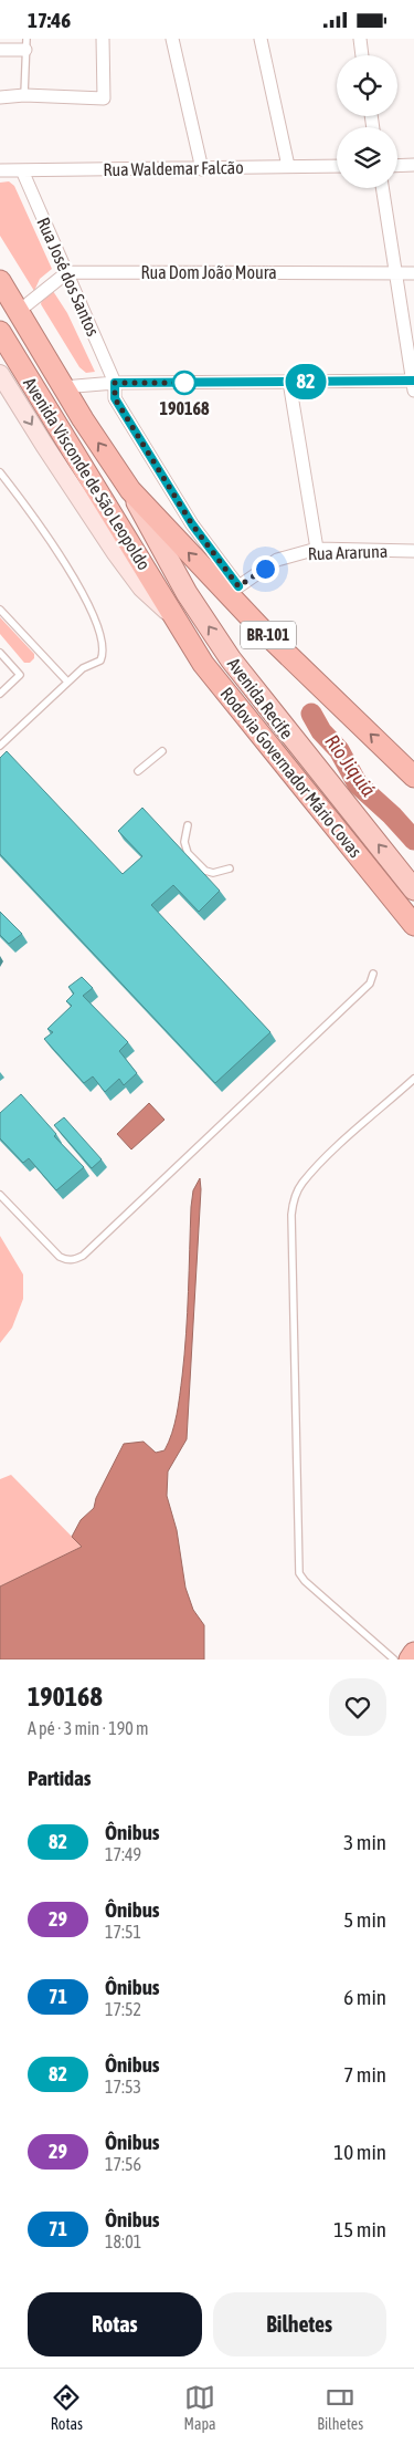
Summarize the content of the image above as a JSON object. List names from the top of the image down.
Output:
{
  "streets": {
    "highway": ["Avenida Visconde de São Leopoldo", "BR-101", "Rodovia Governador Mário Covas"],
    "main road": ["Avenida Recife"],
    "street": [
      "Rua Waldemar Falcão",
      "Rua Dom João Moura",
      "Rua José dos Santos",
      "Rua Araruna"
    ]
  },
  "crossings": [
    ["Rua Waldemar Falcão", "Rua José dos Santos"],
    ["Rua Dom João Moura", "Rua José dos Santos"],
    ["Rua José dos Santos", "Avenida Visconde de São Leopoldo"],
    ["Rua José dos Santos", "Rua Araruna"],
    ["Avenida Visconde de São Leopoldo", "Rua Araruna"],
    ["Avenida Visconde de São Leopoldo", "Avenida Recife"],
    ["Avenida Visconde de São Leopoldo", "Rodovia Governador Mário Covas"]
  ],
  "one_way": ["Avenida Recife"],
  "water": ["Rio Jiquiá"],
  "places": ["190168"],
  "lines": ["bus line 82"],
  "page": {
    "status": "17:46",
    "on_map": "82",
    "heading": [
      ["190168", "A pé · 3 min · 190 m"],
      "Partidas"
    ],
    "list": [
      {
        "mark": "82",
        "name": "Ônibus",
        "note": "17:49",
        "value": "3 min"
      },
      {
        "mark": "29",
        "name": "Ônibus",
        "note": "17:51",
        "value": "5 min"
      },
      {
        "mark": "71",
        "name": "Ônibus",
        "note": "17:52",
        "value": "6 min"
      },
      {
        "mark": "82",
        "name": "Ônibus",
        "note": "17:53",
        "value": "7 min"
      },
      {
        "mark": "29",
        "name": "Ônibus",
        "note": "17:56",
        "value": "10 min"
      },
      {
        "mark": "71",
        "name": "Ônibus",
        "note": "18:01",
        "value": "15 min"
      }
    ],
    "buttons": ["Rotas", "Bilhetes"],
    "tabs": ["Rotas", "Mapa", "Bilhetes"]
  }
}
